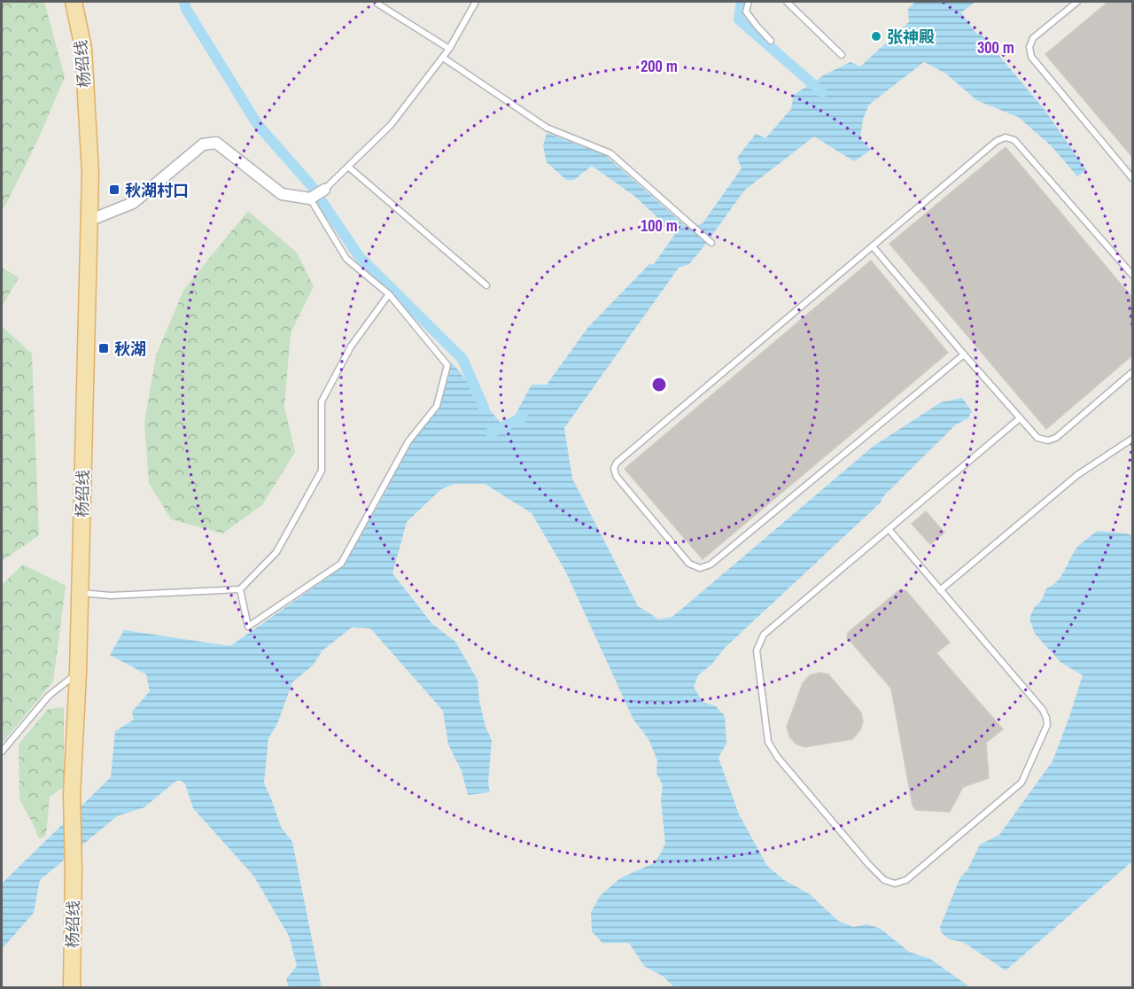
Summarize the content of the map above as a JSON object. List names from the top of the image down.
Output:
{
  "streets": {
    "main road": ["杨绍线"]
  },
  "places": {
    "other": ["张神殿"],
    "transit": ["秋湖村口", "秋湖"]
  },
  "rings": ["300 m", "200 m", "100 m"]
}
